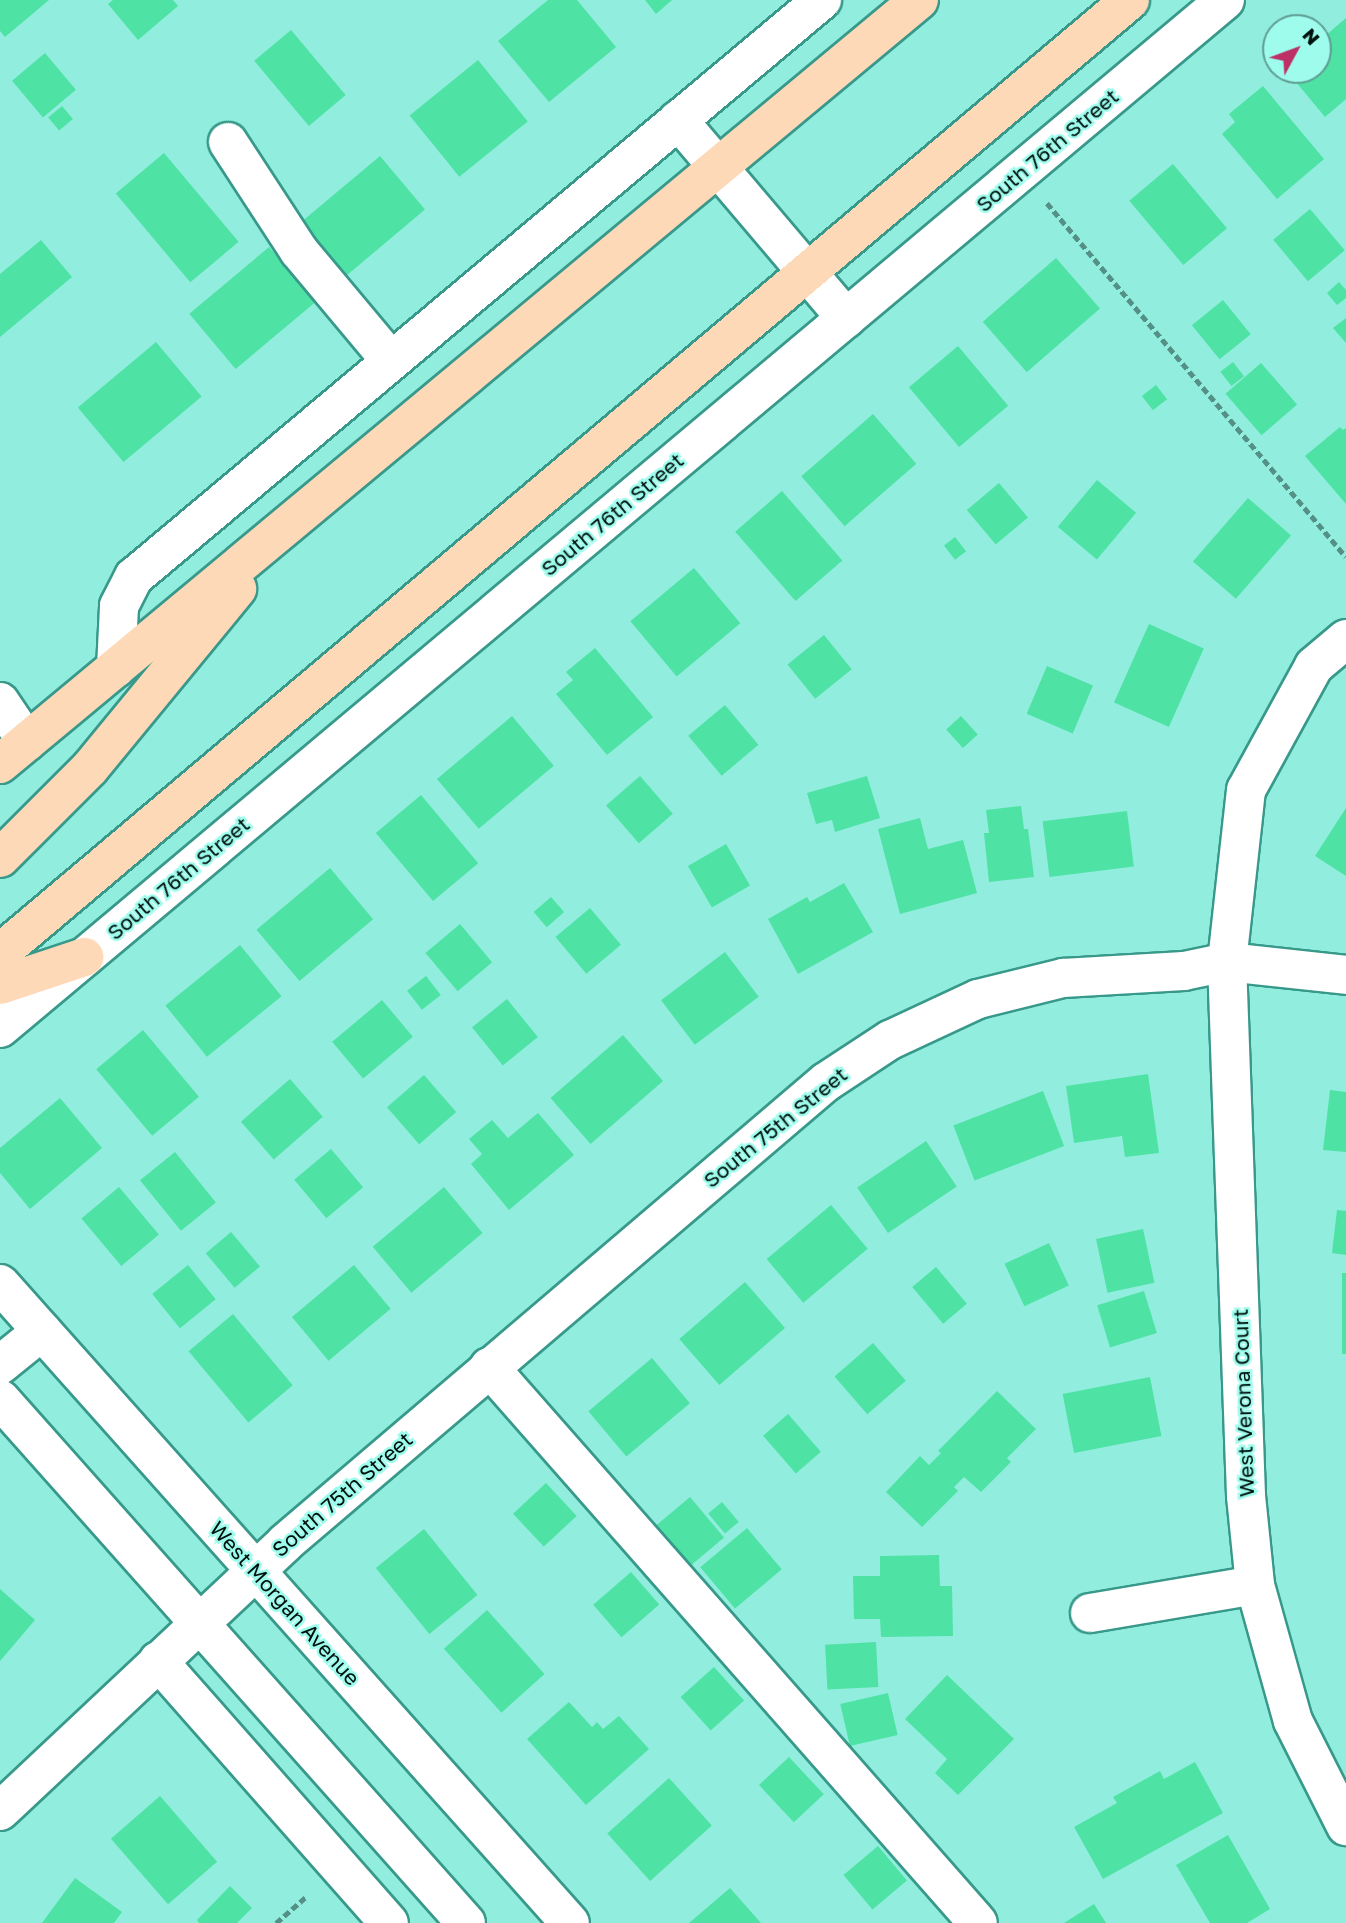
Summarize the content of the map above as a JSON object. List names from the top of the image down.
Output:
{
  "streets": {
    "street": [
      "South 76th Street",
      "South 75th Street",
      "West Verona Court",
      "West Morgan Avenue"
    ]
  },
  "crossings": [
    ["South 75th Street", "West Verona Court"],
    ["South 75th Street", "West Morgan Avenue"]
  ],
  "north": "top right"
}
